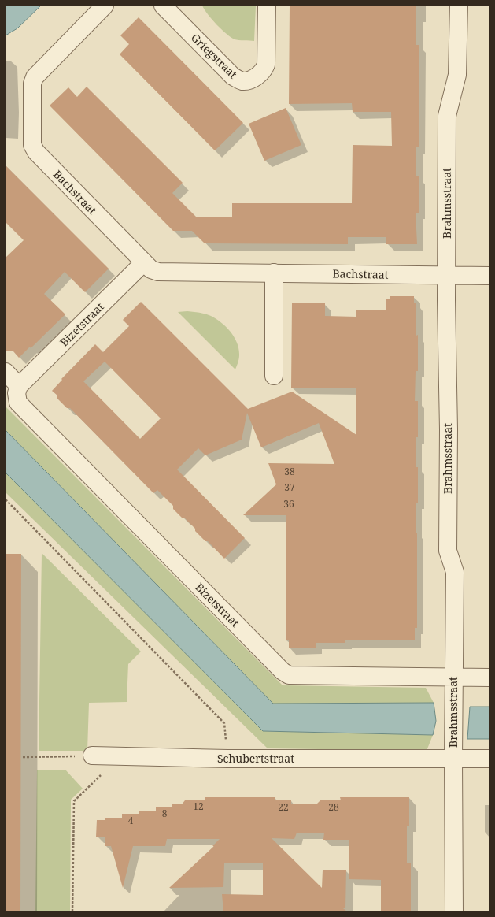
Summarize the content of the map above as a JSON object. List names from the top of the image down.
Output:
{
  "streets": {
    "street": [
      "Griegstraat",
      "Bachstraat",
      "Brahmsstraat",
      "Bizetstraat",
      "Schubertstraat"
    ]
  },
  "crossings": [
    ["Bachstraat", "Brahmsstraat"],
    ["Bachstraat", "Bizetstraat"],
    ["Brahmsstraat", "Bizetstraat"],
    ["Brahmsstraat", "Schubertstraat"]
  ],
  "house_numbers": [
    "38",
    "37",
    "36",
    "12",
    "22",
    "28",
    "8",
    "4"
  ]
}
